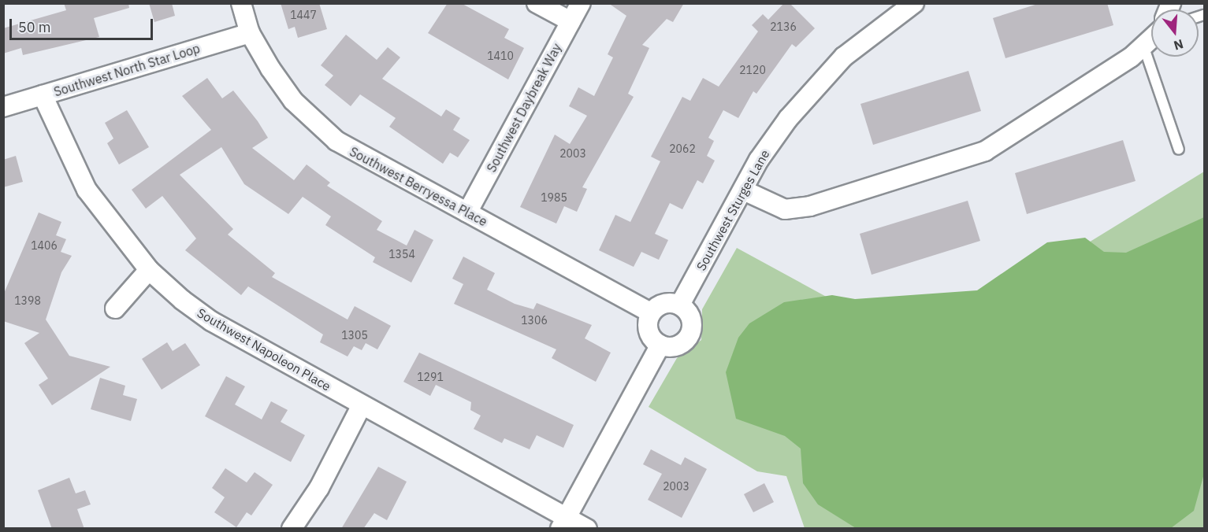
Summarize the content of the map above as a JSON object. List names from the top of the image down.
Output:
{
  "streets": {
    "street": [
      "Southwest North Star Loop",
      "Southwest Daybreak Way",
      "Southwest Berryessa Place",
      "Southwest Sturges Lane",
      "Southwest Napoleon Place"
    ]
  },
  "crossings": [
    ["Southwest North Star Loop", "Southwest Berryessa Place"],
    ["Southwest North Star Loop", "Southwest Napoleon Place"],
    ["Southwest Daybreak Way", "Southwest Berryessa Place"],
    ["Southwest Berryessa Place", "Southwest Sturges Lane"]
  ],
  "house_numbers": [
    "1447",
    "2136",
    "1410",
    "2120",
    "2062",
    "2003",
    "1985",
    "1406",
    "1354",
    "1398",
    "1306",
    "1305",
    "1291",
    "2003"
  ],
  "scale_bar": "50 m",
  "north": "bottom"
}
